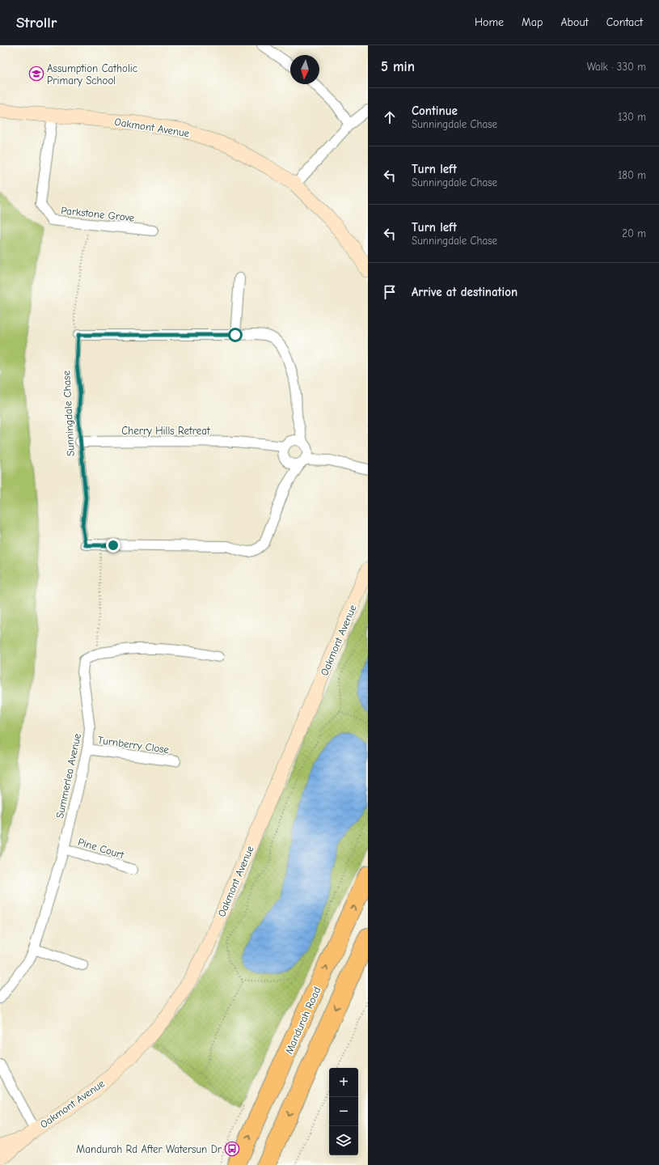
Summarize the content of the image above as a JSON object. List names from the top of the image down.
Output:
{
  "streets": {
    "highway": ["Mandurah Road"],
    "street": [
      "Oakmont Avenue",
      "Parkstone Grove",
      "Sunningdale Chase",
      "Cherry Hills Retreat",
      "Turnberry Close",
      "Summerlea Avenue",
      "Pine Court"
    ]
  },
  "crossings": [
    ["Oakmont Avenue", "Parkstone Grove"],
    ["Sunningdale Chase", "Cherry Hills Retreat"],
    ["Turnberry Close", "Summerlea Avenue"],
    ["Summerlea Avenue", "Pine Court"]
  ],
  "places": {
    "school or university": ["Assumption Catholic Primary School"],
    "bus stop": ["Mandurah Rd After Watersun Dr"]
  },
  "north": "bottom",
  "page": {
    "header": "Strollr",
    "nav": [
      "Home",
      "Map",
      "About",
      "Contact"
    ],
    "heading": ["5 min", "Walk · 330 m"],
    "list": [
      ["Continue", "Sunningdale Chase", "130 m"],
      ["Turn left", "Sunningdale Chase", "180 m"],
      ["Turn left", "Sunningdale Chase", "20 m"],
      "Arrive at destination"
    ],
    "map_buttons": ["+", "−"]
  }
}
